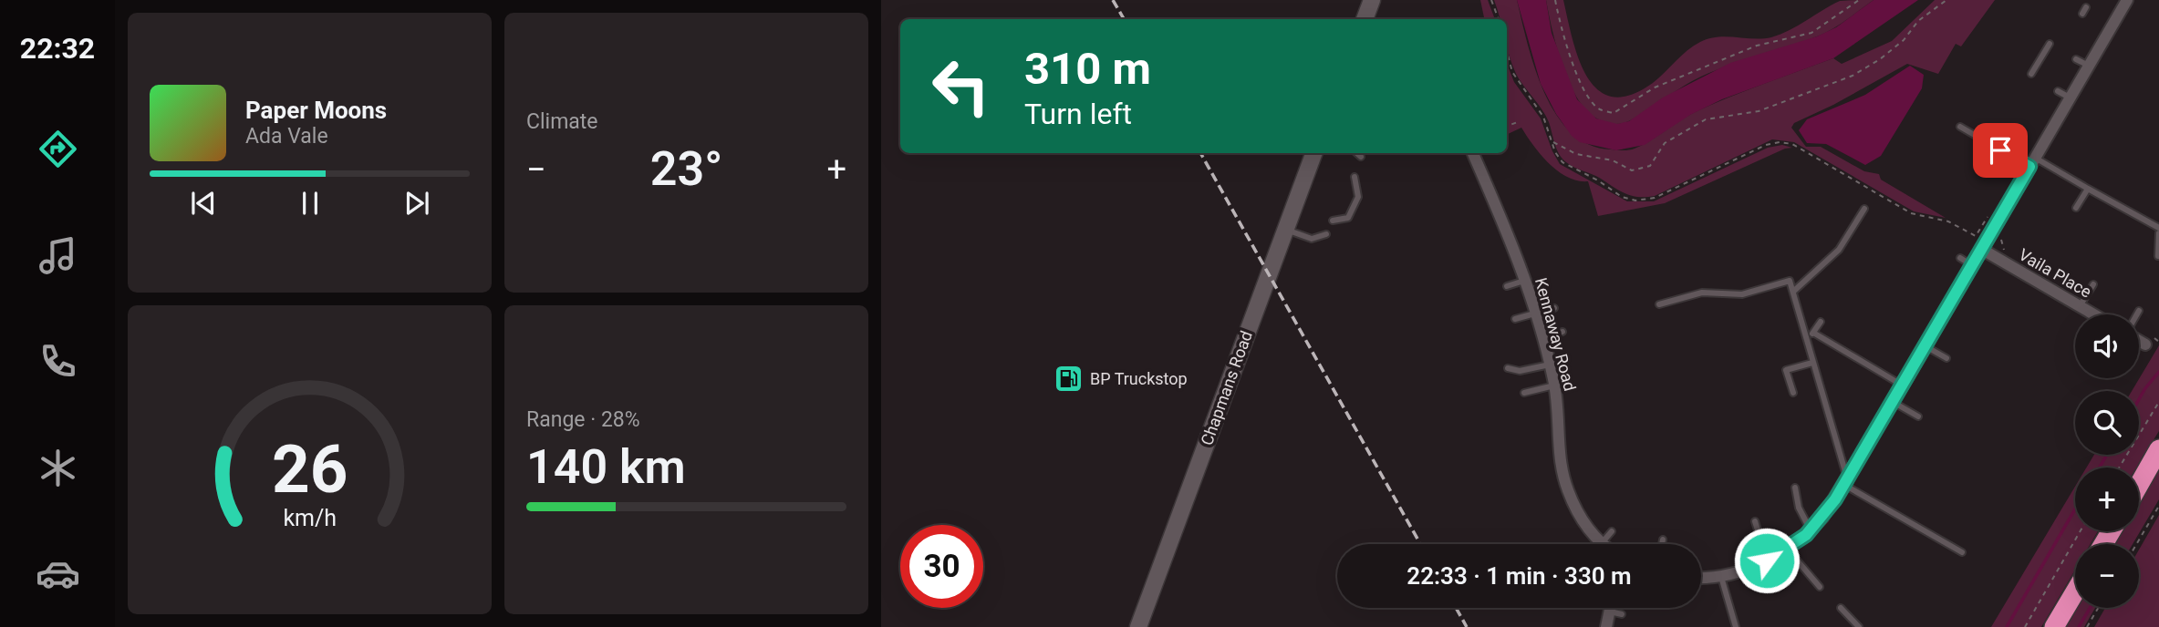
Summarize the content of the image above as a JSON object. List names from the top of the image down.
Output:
{
  "streets": {
    "street": ["Vaila Place", "Kennaway Road", "Chapmans Road"]
  },
  "places": {
    "fuel station": ["BP Truckstop"]
  },
  "page": {
    "tabs": "22:32",
    "tile": [
      "Climate",
      ["Range · 28%", "140 km"]
    ],
    "turn": ["310 m", "Turn left"],
    "song": ["Paper Moons", "Ada Vale"],
    "heat": ["−", "23°", "+"],
    "map_buttons": ["+", "−"],
    "limit": "30",
    "trip": "22:33 · 1 min · 330 m",
    "gauge": ["26", "km/h"]
  }
}
